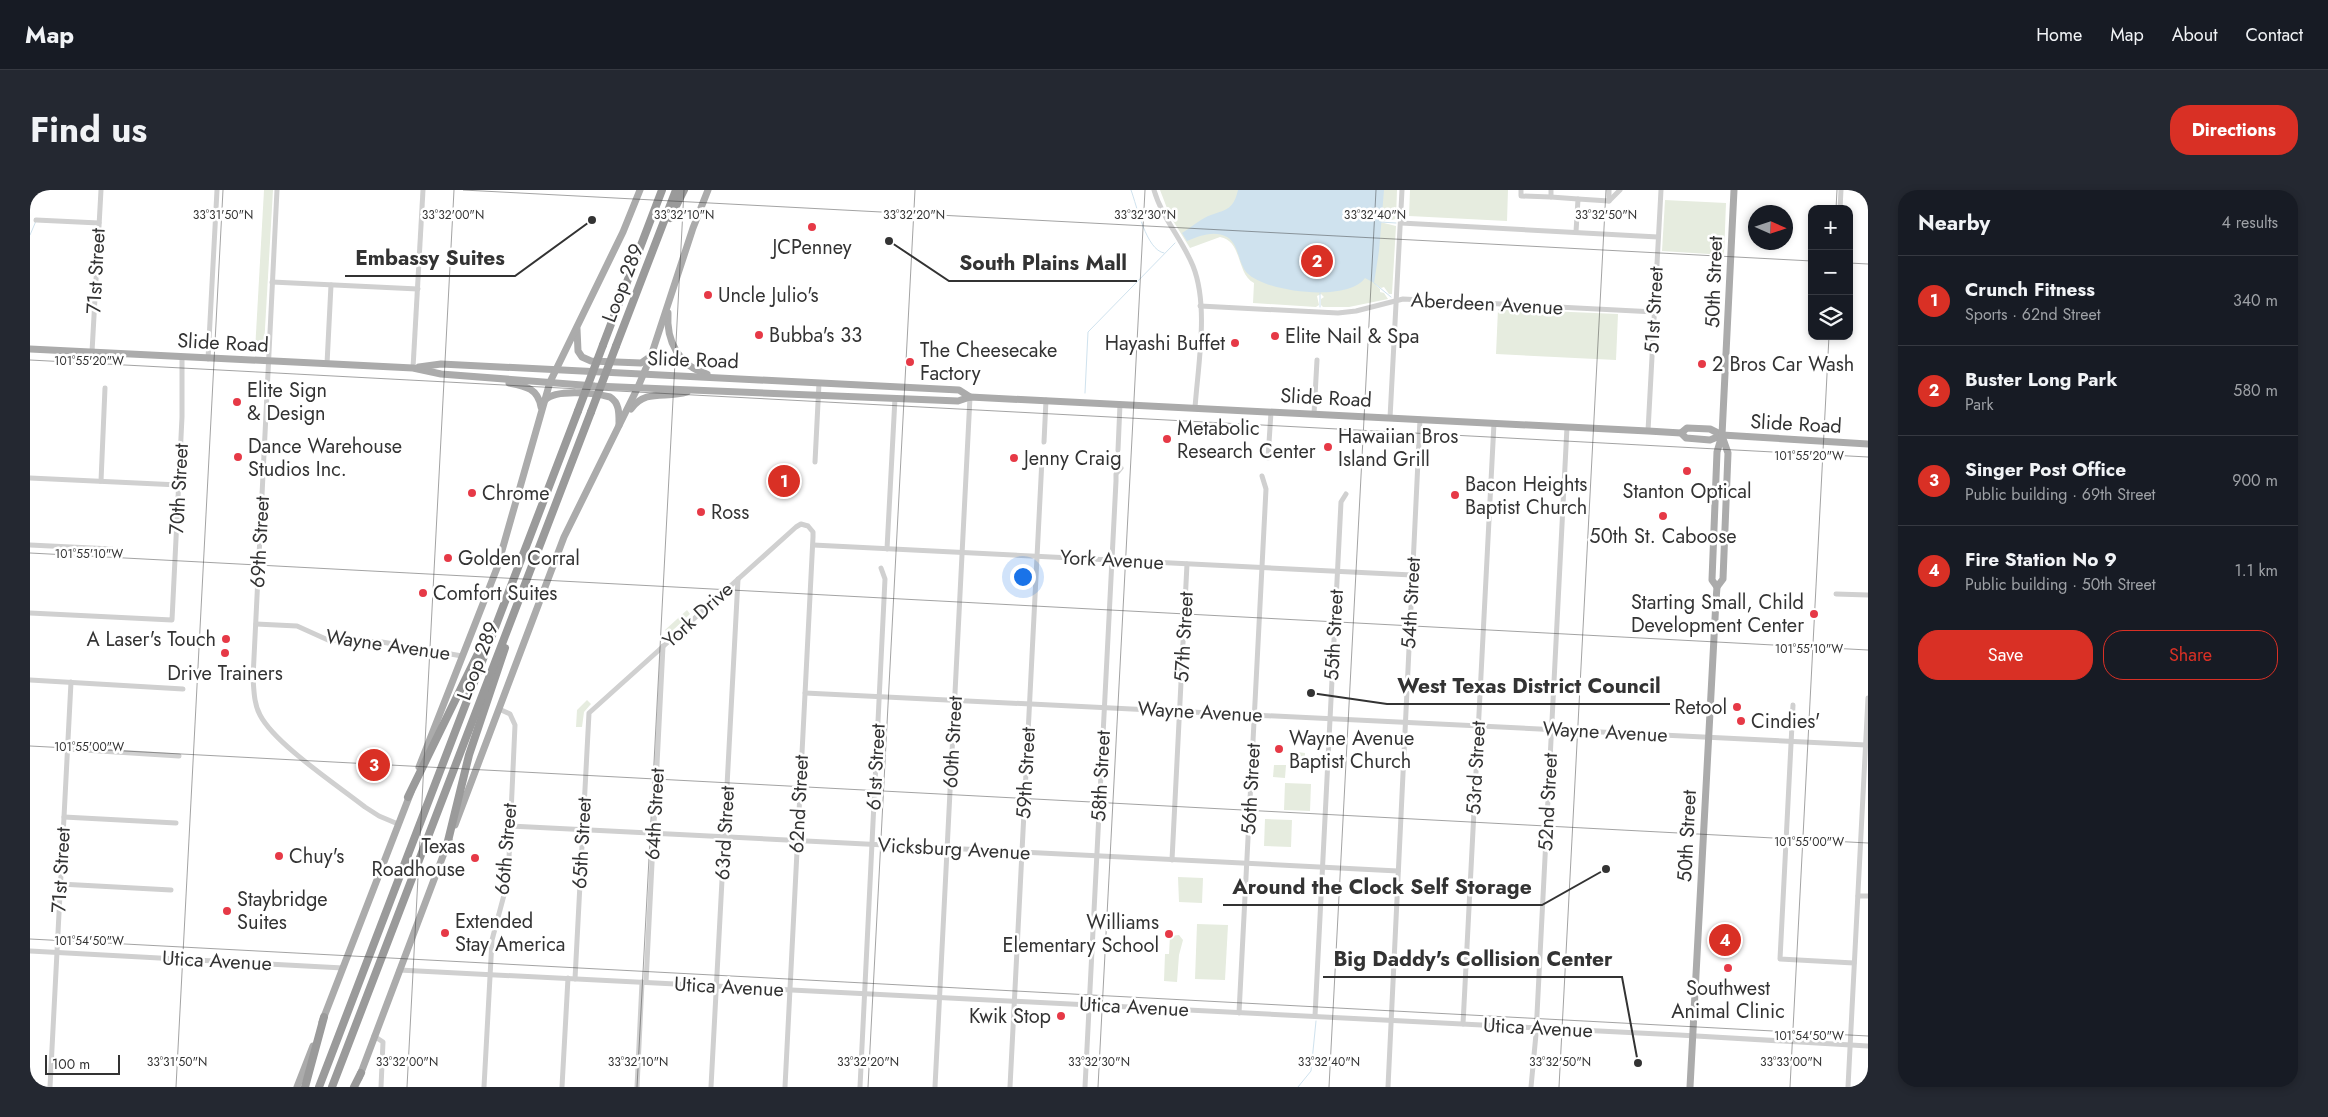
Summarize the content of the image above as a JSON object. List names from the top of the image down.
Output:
{
  "streets": {
    "highway": ["Loop 289"],
    "main road": ["50th Street", "Slide Road"],
    "street": [
      "71st Street",
      "Aberdeen Avenue",
      "51st Street",
      "70th Street",
      "69th Street",
      "York Avenue",
      "54th Street",
      "York Drive",
      "55th Street",
      "57th Street",
      "Wayne Avenue",
      "60th Street",
      "61st Street",
      "53rd Street",
      "59th Street",
      "58th Street",
      "56th Street",
      "52nd Street",
      "62nd Street",
      "64th Street",
      "63rd Street",
      "65th Street",
      "66th Street",
      "Vicksburg Avenue",
      "Utica Avenue"
    ]
  },
  "crossings": [
    ["71st Street", "Slide Road"],
    ["71st Street", "Utica Avenue"],
    ["50th Street", "Slide Road"],
    ["50th Street", "Wayne Avenue"],
    ["50th Street", "Utica Avenue"],
    ["Aberdeen Avenue", "51st Street"],
    ["51st Street", "Slide Road"],
    ["Slide Road", "70th Street"],
    ["Slide Road", "69th Street"],
    ["Slide Road", "54th Street"],
    ["Slide Road", "60th Street"],
    ["Slide Road", "53rd Street"],
    ["Slide Road", "52nd Street"],
    ["69th Street", "Wayne Avenue"],
    ["York Avenue", "54th Street"],
    ["York Avenue", "55th Street"],
    ["York Avenue", "57th Street"],
    ["York Avenue", "60th Street"],
    ["York Avenue", "59th Street"],
    ["York Avenue", "58th Street"],
    ["York Avenue", "56th Street"],
    ["York Avenue", "62nd Street"],
    ["54th Street", "Wayne Avenue"],
    ["54th Street", "Vicksburg Avenue"],
    ["54th Street", "Utica Avenue"],
    ["York Drive", "62nd Street"],
    ["York Drive", "64th Street"],
    ["York Drive", "63rd Street"],
    ["York Drive", "65th Street"],
    ["55th Street", "Wayne Avenue"],
    ["55th Street", "Vicksburg Avenue"],
    ["55th Street", "Utica Avenue"],
    ["57th Street", "Wayne Avenue"],
    ["57th Street", "Vicksburg Avenue"],
    ["Wayne Avenue", "60th Street"],
    ["Wayne Avenue", "61st Street"],
    ["Wayne Avenue", "53rd Street"],
    ["Wayne Avenue", "59th Street"],
    ["Wayne Avenue", "58th Street"],
    ["Wayne Avenue", "56th Street"],
    ["Wayne Avenue", "52nd Street"],
    ["Wayne Avenue", "62nd Street"],
    ["60th Street", "Vicksburg Avenue"],
    ["60th Street", "Utica Avenue"],
    ["61st Street", "Vicksburg Avenue"],
    ["61st Street", "Utica Avenue"],
    ["53rd Street", "Utica Avenue"],
    ["59th Street", "Vicksburg Avenue"],
    ["59th Street", "Utica Avenue"],
    ["58th Street", "Vicksburg Avenue"],
    ["58th Street", "Utica Avenue"],
    ["56th Street", "Vicksburg Avenue"],
    ["56th Street", "Utica Avenue"],
    ["52nd Street", "Utica Avenue"],
    ["62nd Street", "Vicksburg Avenue"],
    ["62nd Street", "Utica Avenue"],
    ["64th Street", "Vicksburg Avenue"],
    ["64th Street", "Utica Avenue"],
    ["63rd Street", "Vicksburg Avenue"],
    ["63rd Street", "Utica Avenue"],
    ["65th Street", "Vicksburg Avenue"],
    ["65th Street", "Utica Avenue"],
    ["66th Street", "Vicksburg Avenue"],
    ["66th Street", "Utica Avenue"]
  ],
  "places": [
    "Embassy Suites",
    "JCPenney",
    "South Plains Mall",
    "Uncle Julio's",
    "Bubba's 33",
    "Elite Nail & Spa",
    "Hayashi Buffet",
    "The Cheesecake Factory",
    "2 Bros Car Wash",
    "Elite Sign & Design",
    "Metabolic Research Center",
    "Hawaiian Bros Island Grill",
    "Dance Warehouse Studios Inc.",
    "Jenny Craig",
    "Stanton Optical",
    "Chrome",
    "Bacon Heights Baptist Church",
    "Ross",
    "50th St. Caboose",
    "Golden Corral",
    "Comfort Suites",
    "Starting Small, Child Development Center",
    "A Laser's Touch",
    "Drive Trainers",
    "West Texas District Council",
    "Retool",
    "Cindies'",
    "Wayne Avenue Baptist Church",
    "Chuy's",
    "Texas Roadhouse",
    "Around the Clock Self Storage",
    "Staybridge Suites",
    "Extended Stay America",
    "Williams Elementary School",
    "Southwest Animal Clinic",
    "Kwik Stop",
    "Big Daddy's Collision Center"
  ],
  "scale_bar": "100 m",
  "north": "right",
  "page": {
    "header": "Map",
    "nav": [
      "Home",
      "Map",
      "About",
      "Contact"
    ],
    "title": "Find us",
    "buttons": [
      "Directions",
      ["Save", "Share"]
    ],
    "heading": ["Nearby", "4 results"],
    "map_buttons": ["+", "−"],
    "pins": [
      "2",
      "1",
      "3",
      "4"
    ],
    "list": [
      {
        "mark": "1",
        "name": "Crunch Fitness",
        "note": "Sports · 62nd Street",
        "value": "340 m"
      },
      {
        "mark": "2",
        "name": "Buster Long Park",
        "note": "Park",
        "value": "580 m"
      },
      {
        "mark": "3",
        "name": "Singer Post Office",
        "note": "Public building · 69th Street",
        "value": "900 m"
      },
      {
        "mark": "4",
        "name": "Fire Station No 9",
        "note": "Public building · 50th Street",
        "value": "1.1 km"
      }
    ],
    "scale": "100 m"
  },
  "coordinates": [
    "33°31'50\"N",
    "33°32'00\"N",
    "33°32'10\"N",
    "33°32'20\"N",
    "33°32'30\"N",
    "33°32'40\"N",
    "33°32'50\"N",
    "101°55'20\"W",
    "101°55'10\"W",
    "101°55'00\"W",
    "101°54'50\"W",
    "33°33'00\"N"
  ]
}
